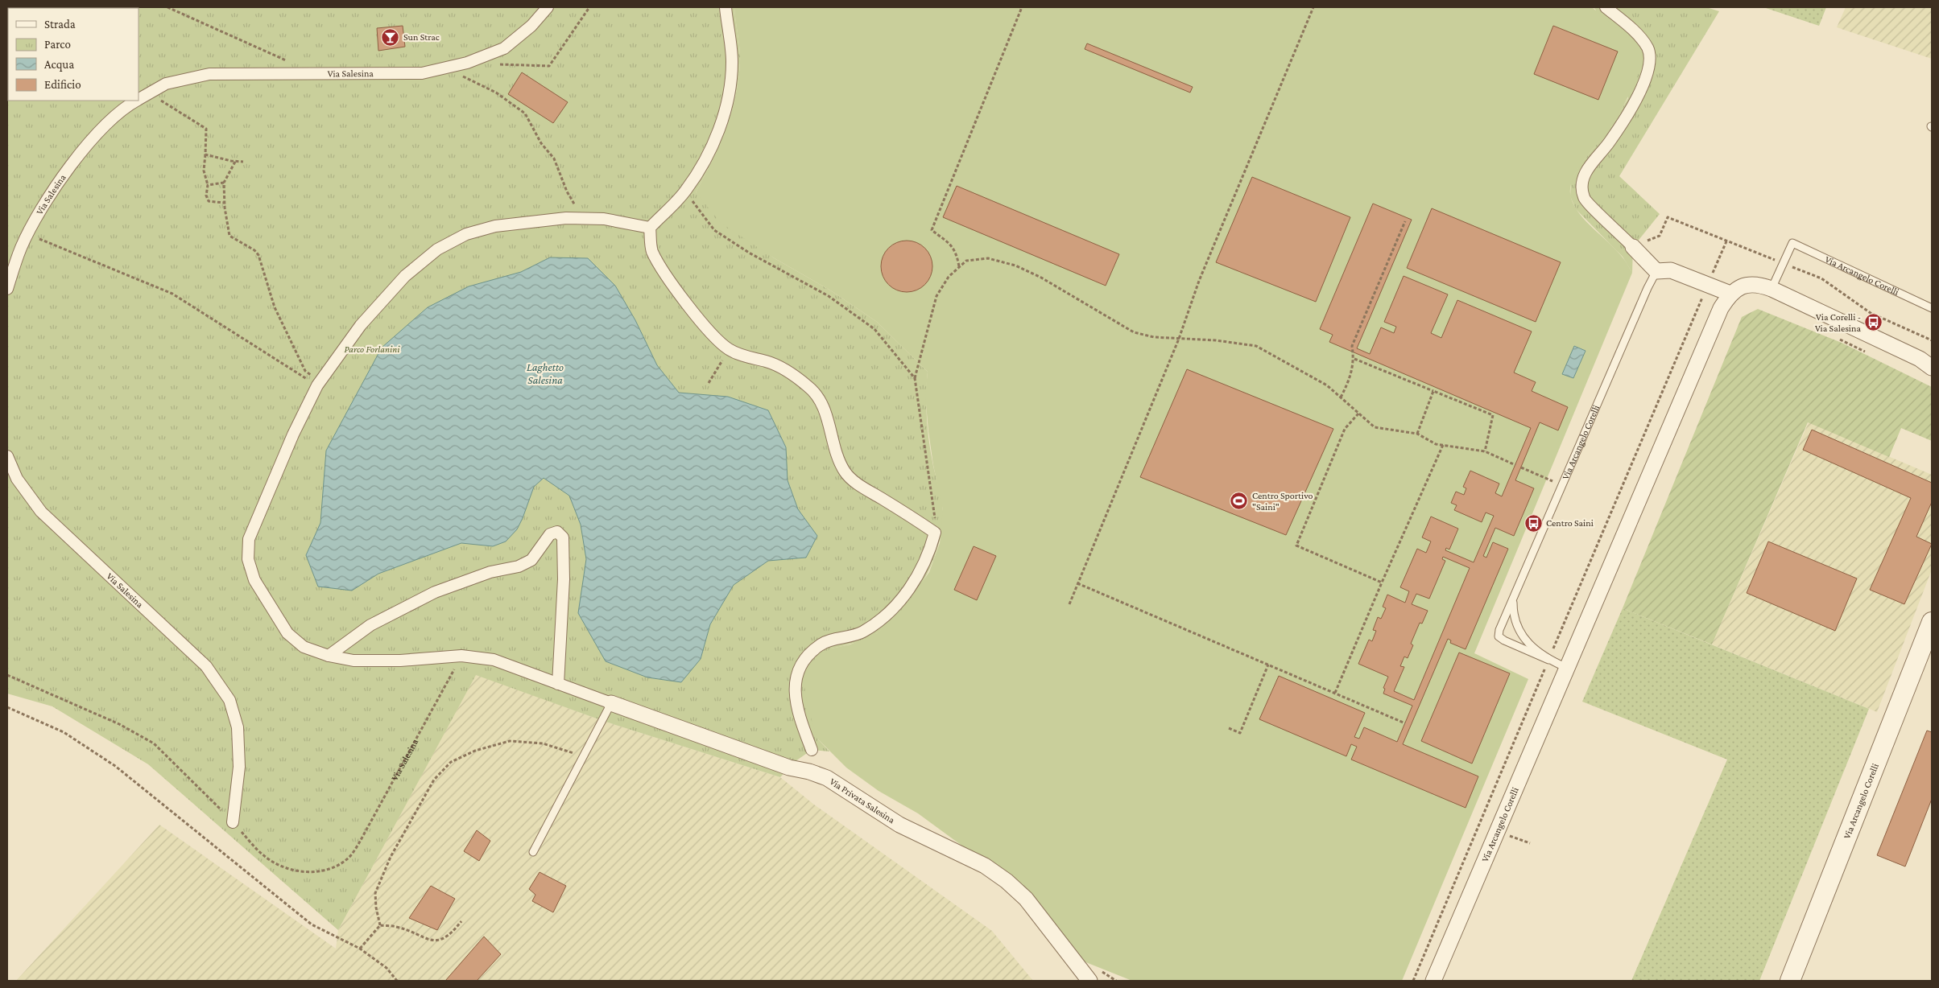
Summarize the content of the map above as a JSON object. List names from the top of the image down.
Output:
{
  "streets": {
    "street": ["Via Salesina", "Via Arcangelo Corelli", "Via Privata Salesina"]
  },
  "water": ["Laghetto Salesina"],
  "parks": ["Parco Forlanini"],
  "places": {
    "bar": ["Sun Strac"],
    "bus stop": ["Via Corelli - Via Salesina", "Centro Saini"],
    "sports": ["Centro Sportivo \"Saini\""]
  },
  "legend": [
    "Strada",
    "Parco",
    "Acqua",
    "Edificio"
  ]
}
